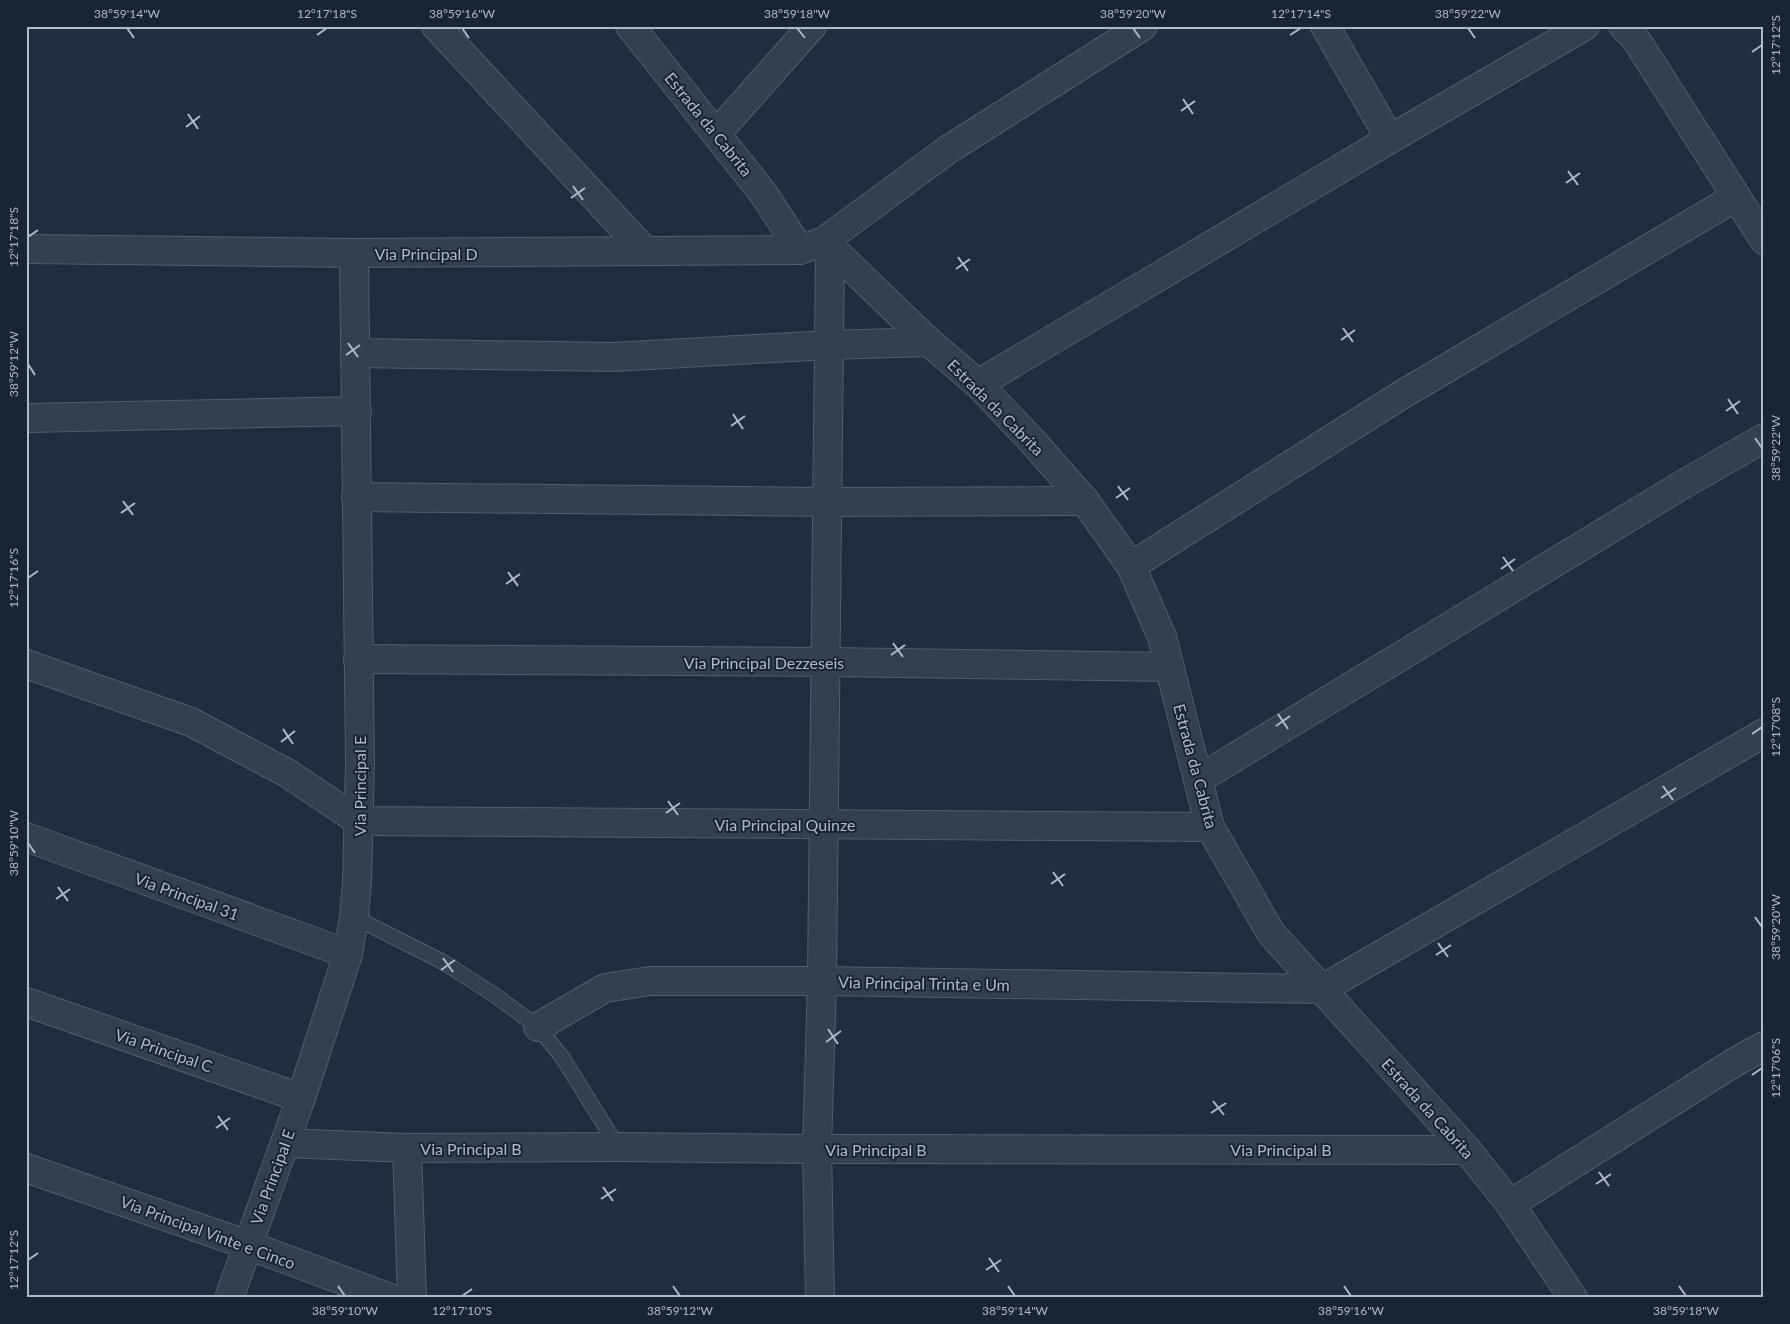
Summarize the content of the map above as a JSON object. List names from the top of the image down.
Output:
{
  "streets": {
    "street": [
      "Estrada da Cabrita",
      "Via Principal D",
      "Via Principal Dezzeseis",
      "Via Principal E",
      "Via Principal Quinze",
      "Via Principal 31",
      "Via Principal Trinta e Um",
      "Via Principal C",
      "Via Principal B",
      "Via Principal Vinte e Cinco"
    ]
  },
  "crossings": [
    ["Estrada da Cabrita", "Via Principal D"],
    ["Estrada da Cabrita", "Via Principal Dezzeseis"],
    ["Estrada da Cabrita", "Via Principal Quinze"],
    ["Estrada da Cabrita", "Via Principal Trinta e Um"],
    ["Estrada da Cabrita", "Via Principal B"],
    ["Via Principal D", "Via Principal E"],
    ["Via Principal Dezzeseis", "Via Principal E"],
    ["Via Principal E", "Via Principal Quinze"],
    ["Via Principal E", "Via Principal 31"],
    ["Via Principal E", "Via Principal C"],
    ["Via Principal E", "Via Principal B"],
    ["Via Principal E", "Via Principal Vinte e Cinco"]
  ],
  "coordinates": [
    "38°59'14\"W",
    "12°17'18\"S",
    "38°59'16\"W",
    "38°59'18\"W",
    "38°59'20\"W",
    "12°17'14\"S",
    "38°59'22\"W",
    "12°17'12\"S",
    "38°59'12\"W",
    "12°17'16\"S",
    "12°17'08\"S",
    "38°59'10\"W",
    "12°17'06\"S",
    "12°17'10\"S"
  ]
}
